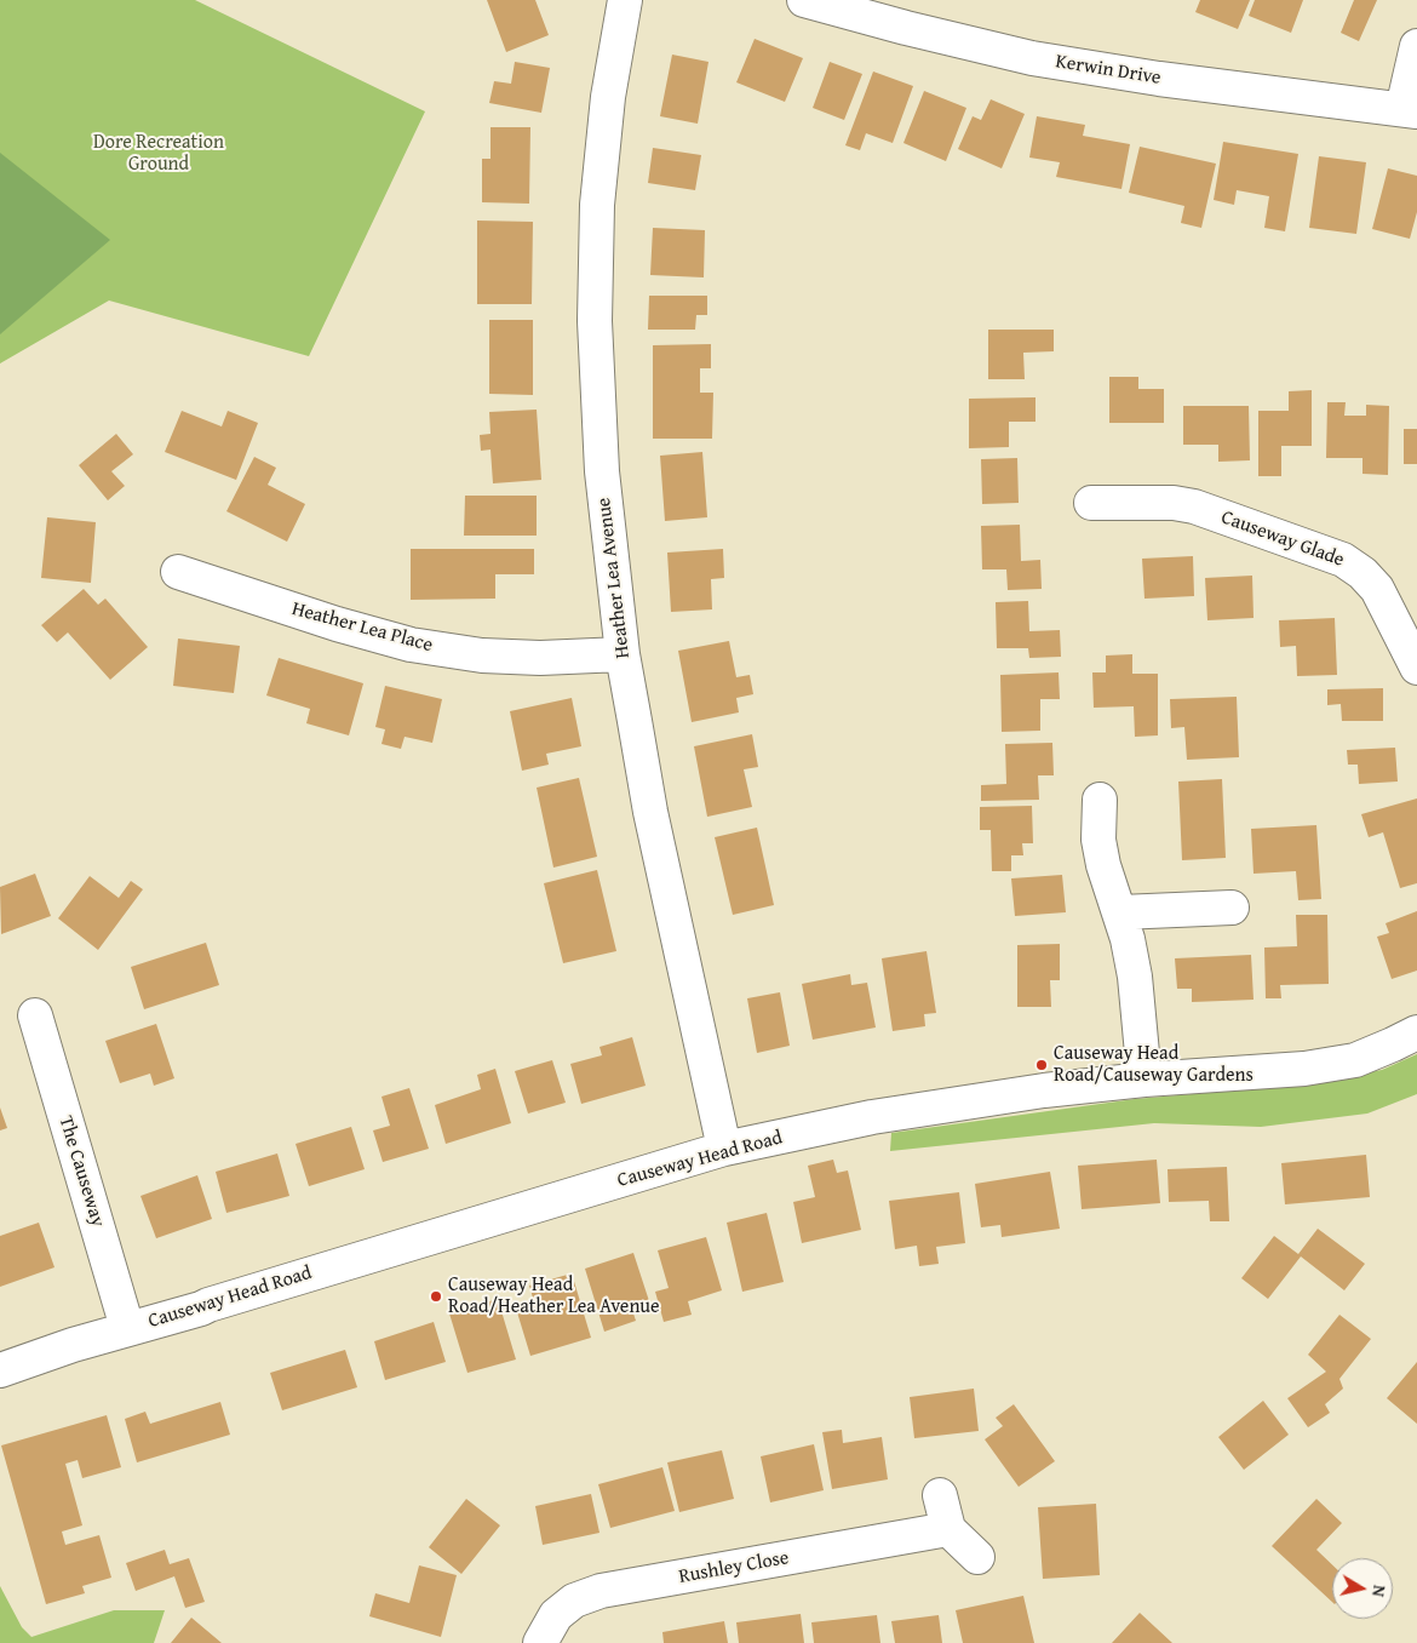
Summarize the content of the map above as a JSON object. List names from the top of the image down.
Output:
{
  "streets": {
    "street": [
      "Kerwin Drive",
      "Causeway Glade",
      "Heather Lea Avenue",
      "Heather Lea Place",
      "Causeway Head Road",
      "The Causeway",
      "Rushley Close"
    ]
  },
  "crossings": [
    ["Heather Lea Avenue", "Heather Lea Place"],
    ["Heather Lea Avenue", "Causeway Head Road"],
    ["Causeway Head Road", "The Causeway"]
  ],
  "parks": ["Dore Recreation Ground"],
  "places": ["Causeway Head Road/Causeway Gardens", "Causeway Head Road/Heather Lea Avenue"],
  "north": "right"
}
